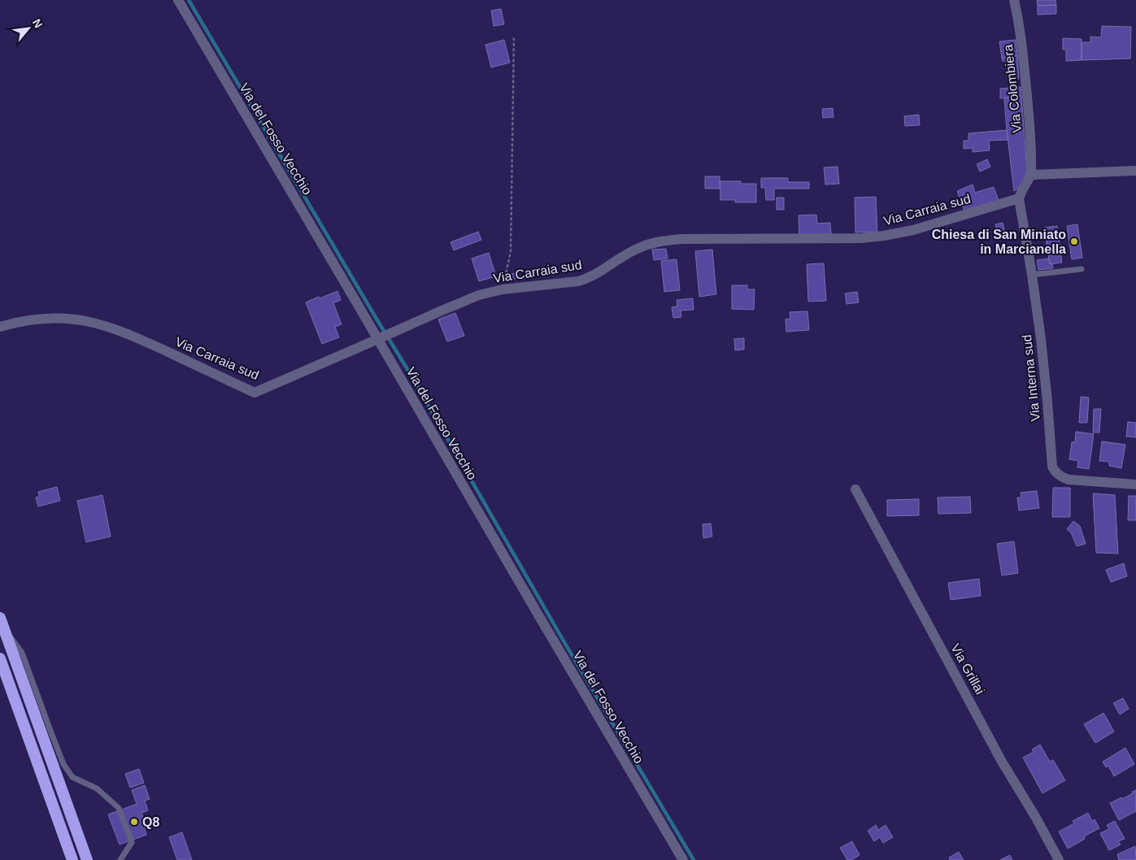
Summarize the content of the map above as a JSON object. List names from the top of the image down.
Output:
{
  "streets": {
    "street": [
      "Via Colombiera",
      "Via del Fosso Vecchio",
      "Via Carraia sud",
      "Via Interna sud",
      "Via Grillai"
    ]
  },
  "crossings": [
    ["Via del Fosso Vecchio", "Via Carraia sud"],
    ["Via Carraia sud", "Via Interna sud"]
  ],
  "places": ["Chiesa di San Miniato in Marcianella", "Q8"],
  "north": "top right"
}
